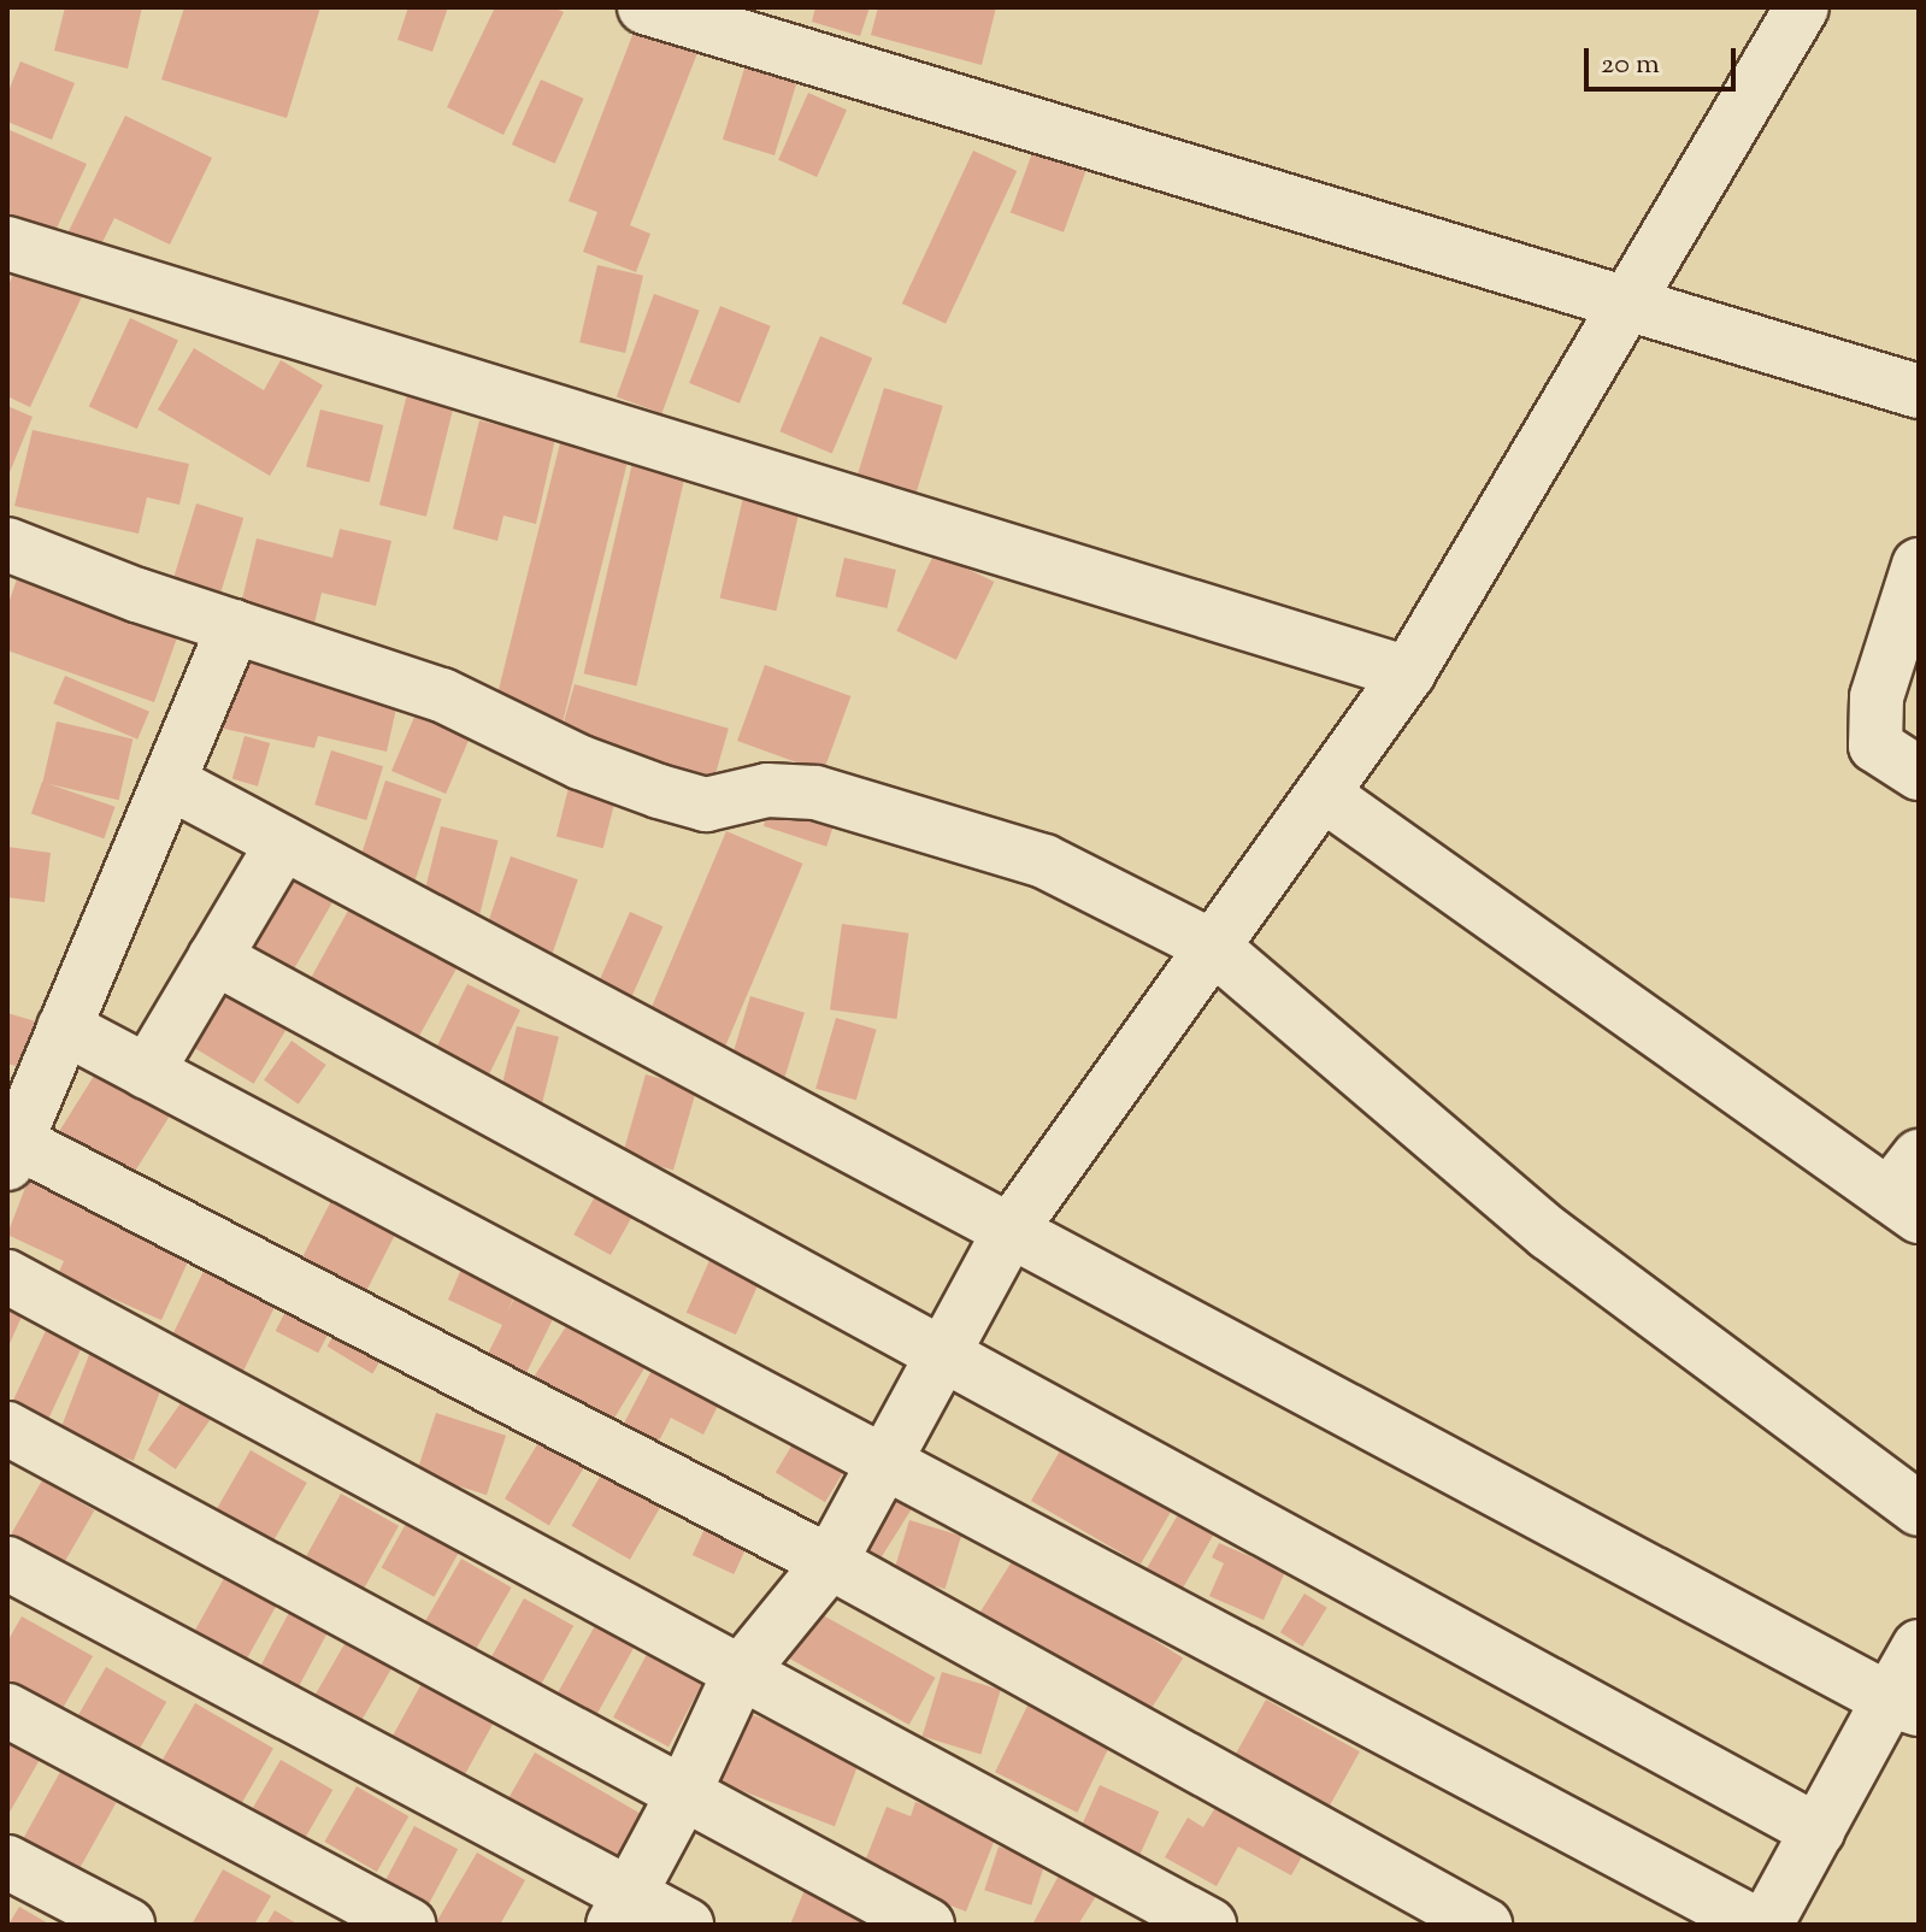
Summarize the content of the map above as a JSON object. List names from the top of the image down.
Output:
{
  "scale_bar": "20 m"
}
